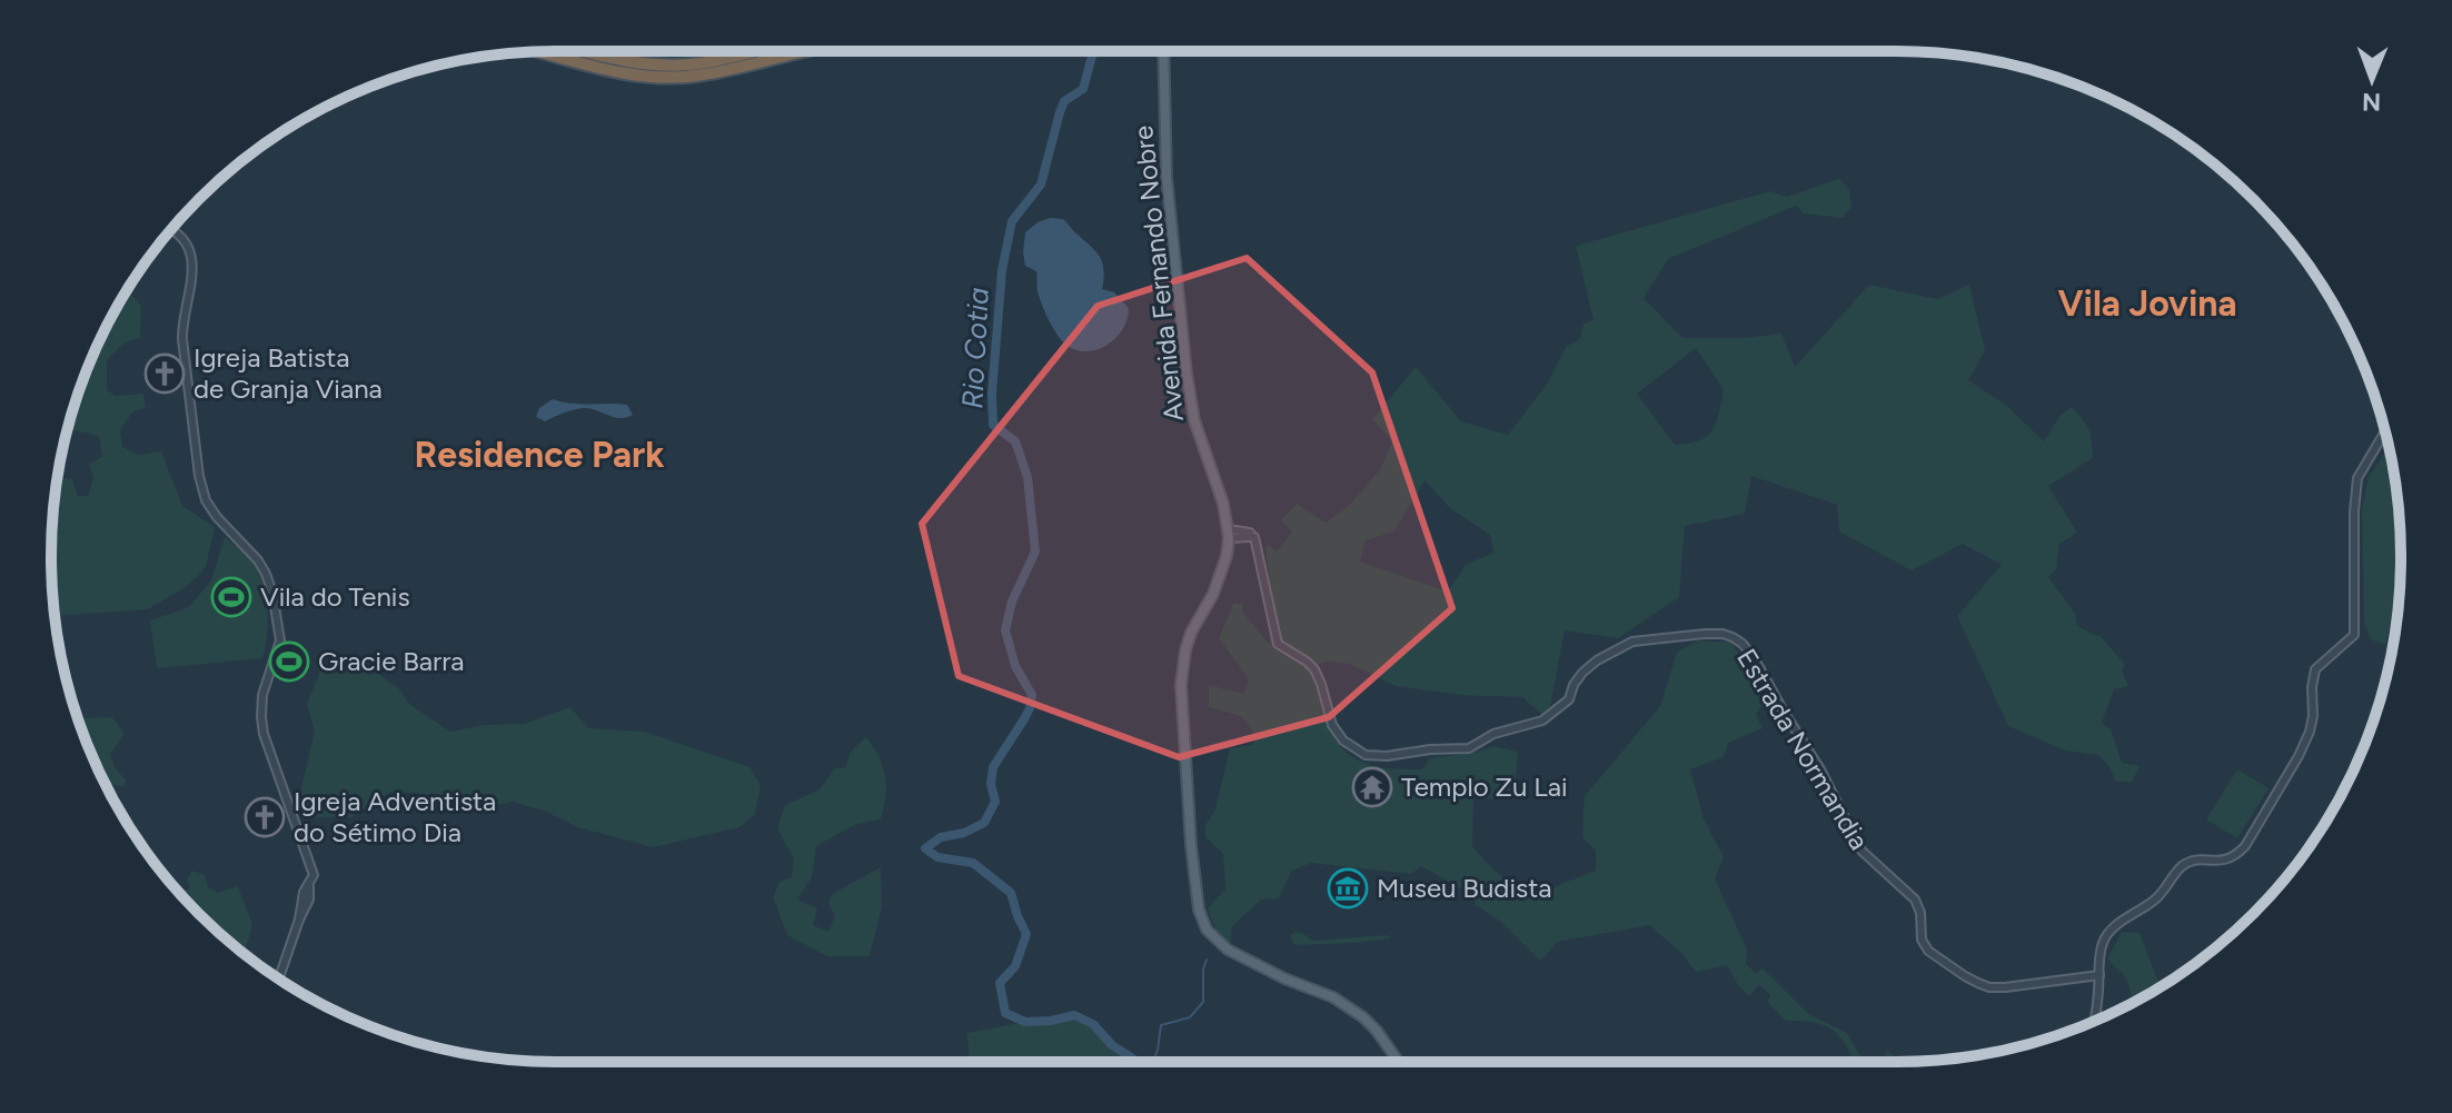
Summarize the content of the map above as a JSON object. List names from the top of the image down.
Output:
{
  "streets": {
    "main road": ["Avenida Fernando Nobre"],
    "street": ["Estrada Normandia"]
  },
  "crossings": [
    ["Avenida Fernando Nobre", "Estrada Normandia"]
  ],
  "districts": ["Vila Jovina", "Residence Park"],
  "water": ["Rio Cotia"],
  "places": {
    "church": ["Igreja Batista de Granja Viana", "Igreja Adventista do Sétimo Dia"],
    "sports": ["Vila do Tenis", "Gracie Barra"],
    "temple": ["Templo Zu Lai"],
    "museum": ["Museu Budista"]
  },
  "north": "bottom"
}
